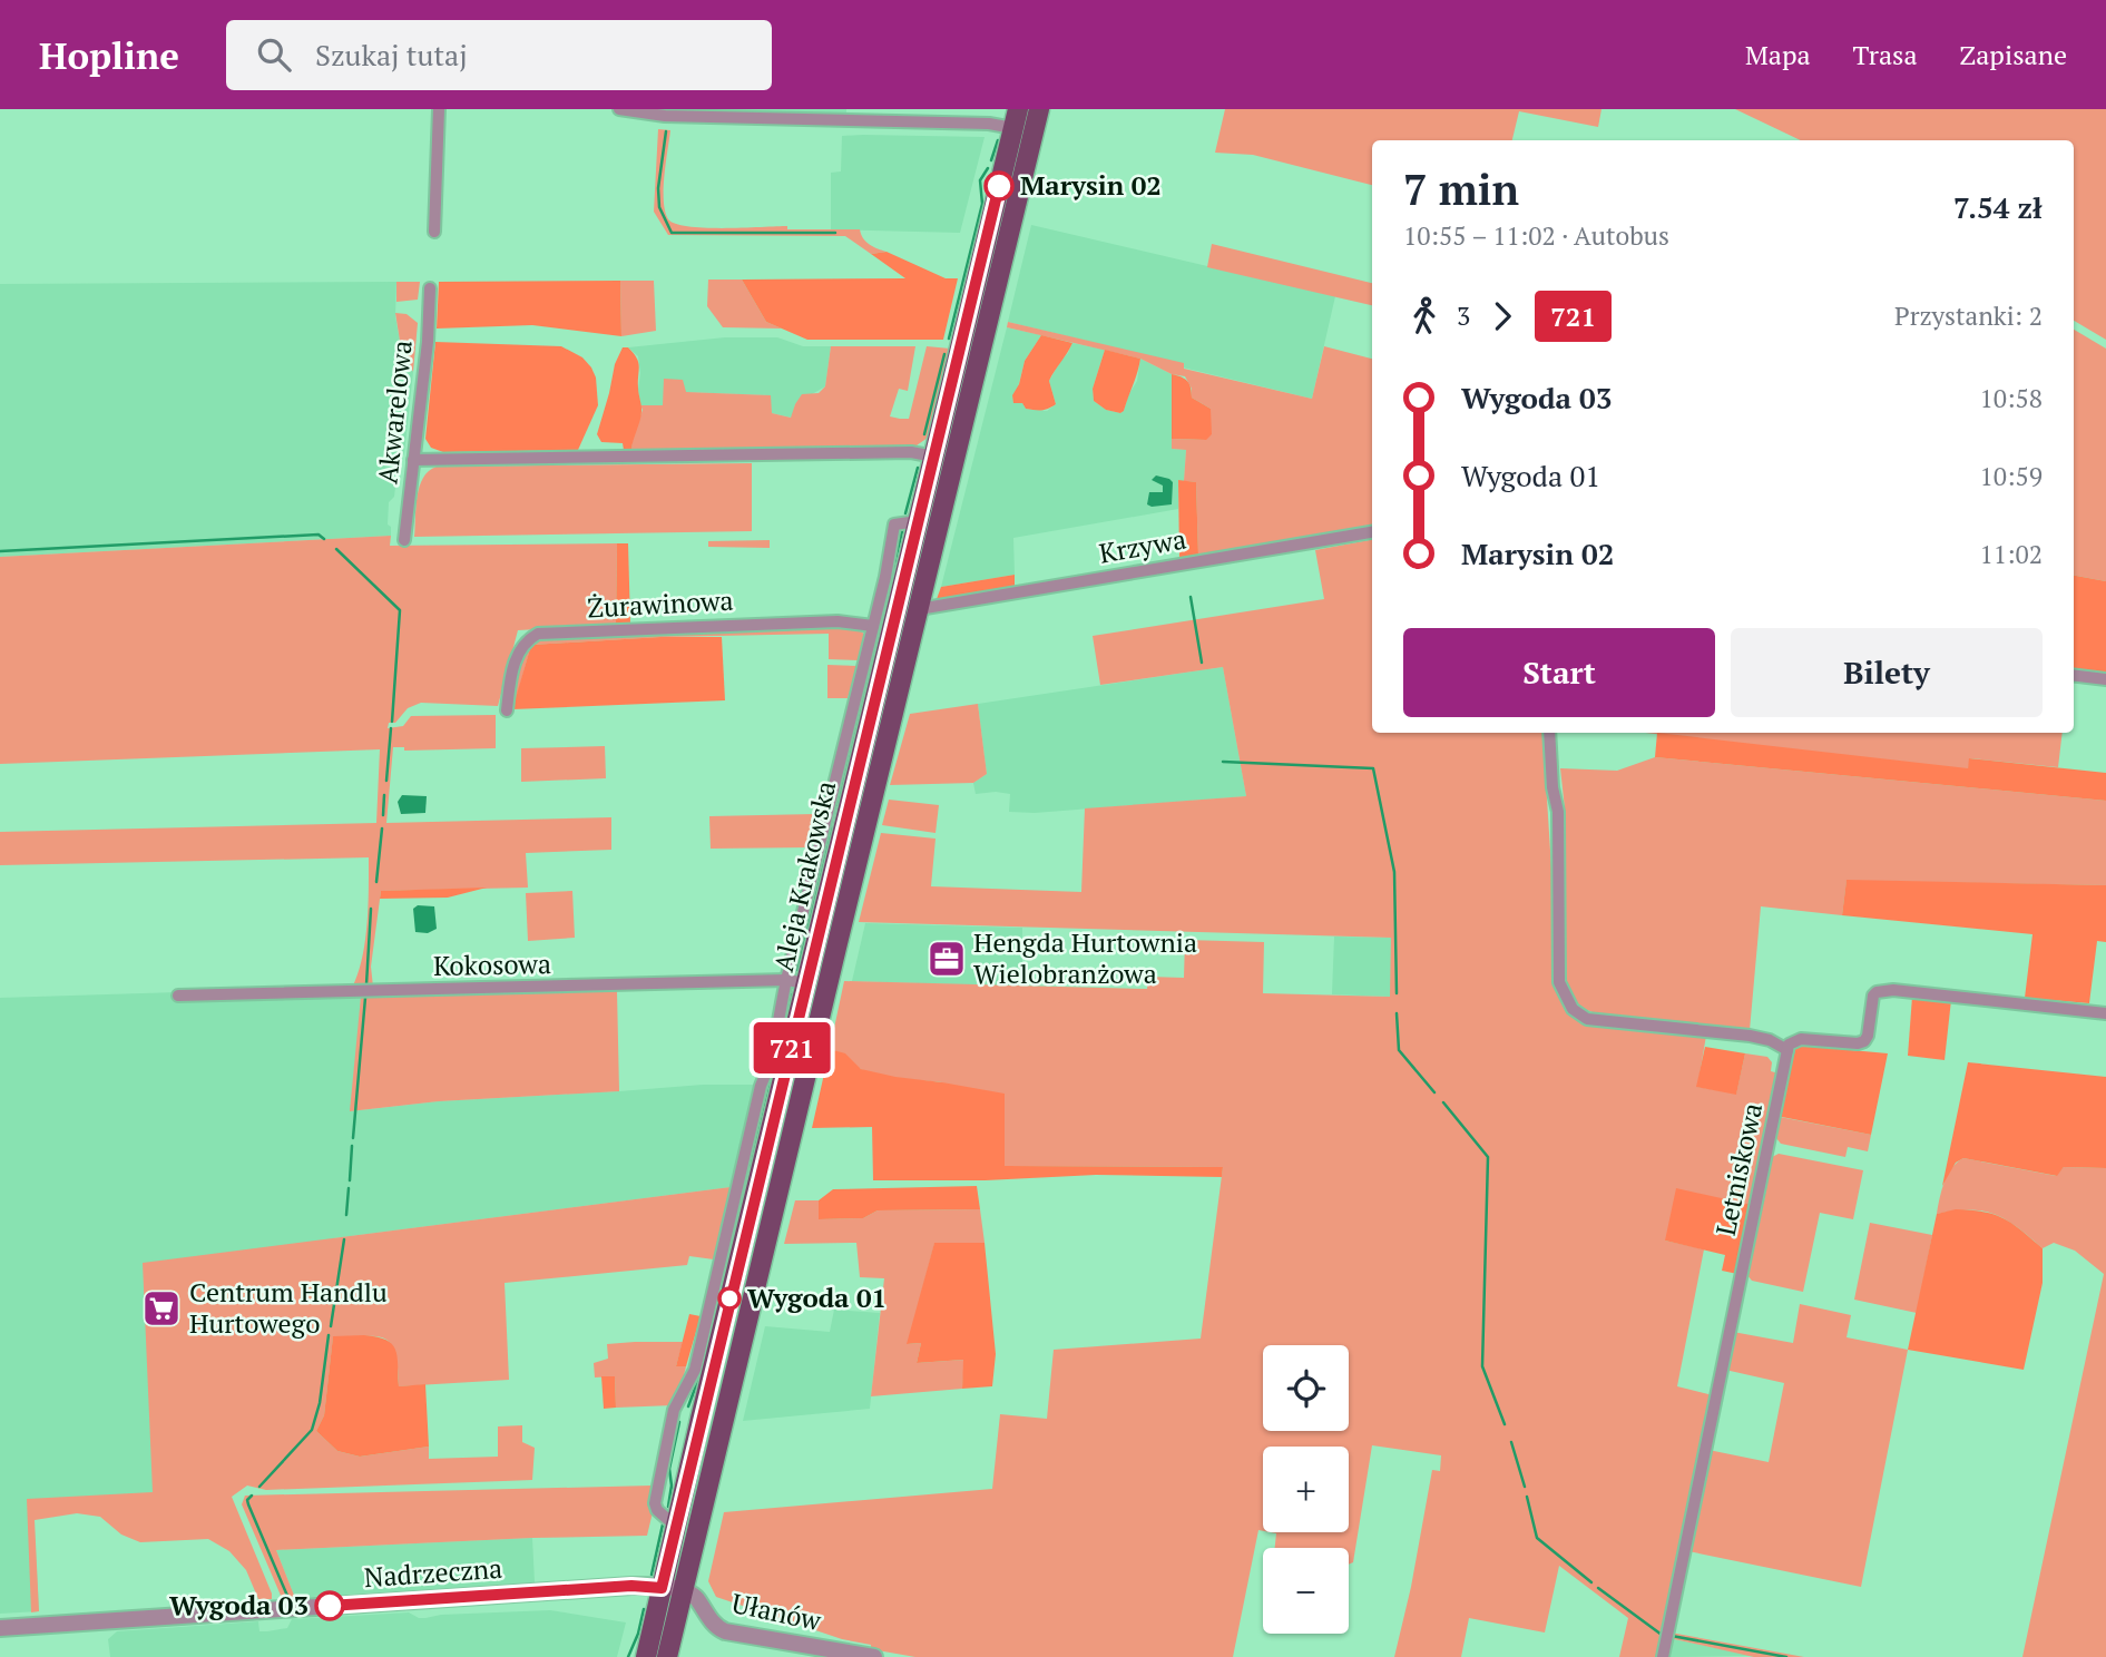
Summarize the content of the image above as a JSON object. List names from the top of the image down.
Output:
{
  "streets": {
    "main road": ["Aleja Krakowska"],
    "street": [
      "Akwarelowa",
      "Krzywa",
      "Żurawinowa",
      "Kokosowa",
      "Letniskowa",
      "Nadrzeczna",
      "Ułanów"
    ]
  },
  "crossings": [
    ["Krzywa", "Aleja Krakowska"],
    ["Aleja Krakowska", "Kokosowa"],
    ["Aleja Krakowska", "Nadrzeczna"],
    ["Aleja Krakowska", "Ułanów"],
    ["Nadrzeczna", "Ułanów"]
  ],
  "places": {
    "other": ["Marysin 02", "Wygoda 01", "Wygoda 03"],
    "office": ["Hengda Hurtownia Wielobranżowa"],
    "supermarket": ["Centrum Handlu Hurtowego"]
  },
  "lines": ["bus line 721"],
  "page": {
    "header": "Hopline",
    "search": "Szukaj tutaj",
    "nav": ["Mapa", "Trasa", "Zapisane"],
    "on_map": "721",
    "heading": ["7 min", "10:55 – 11:02 · Autobus", "7.54 zł"],
    "legs": ["3", "721", "Przystanki: 2"],
    "list": [
      {
        "name": "Wygoda 03",
        "value": "10:58"
      },
      {
        "name": "Wygoda 01",
        "value": "10:59"
      },
      {
        "name": "Marysin 02",
        "value": "11:02"
      }
    ],
    "buttons": ["Start", "Bilety"],
    "map_buttons": ["+", "−"]
  }
}
